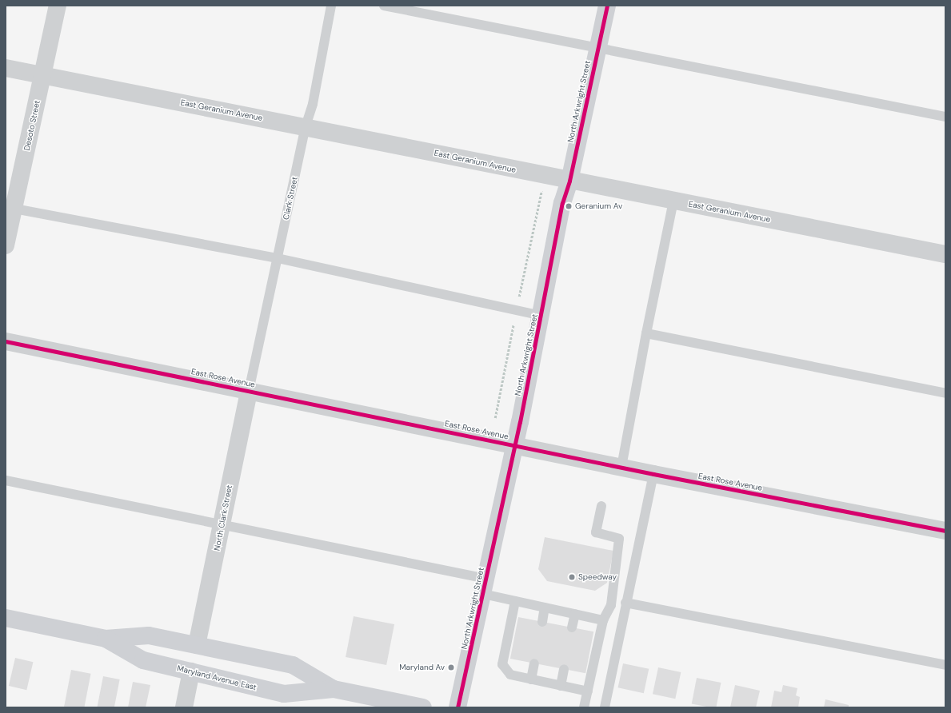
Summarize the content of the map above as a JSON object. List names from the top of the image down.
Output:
{
  "streets": {
    "street": [
      "North Arkwright Street",
      "East Geranium Avenue",
      "Desoto Street",
      "East Rose Avenue",
      "North Clark Street",
      "Maryland Avenue East"
    ],
    "lane": ["Clark Street"]
  },
  "crossings": [
    ["North Arkwright Street", "East Geranium Avenue"],
    ["North Arkwright Street", "East Rose Avenue"],
    ["East Geranium Avenue", "Desoto Street"],
    ["East Geranium Avenue", "Clark Street"],
    ["Clark Street", "East Rose Avenue"],
    ["Clark Street", "North Clark Street"],
    ["East Rose Avenue", "North Clark Street"],
    ["North Clark Street", "Maryland Avenue East"]
  ],
  "places": ["Geranium Av", "Speedway", "Maryland Av"]
}
